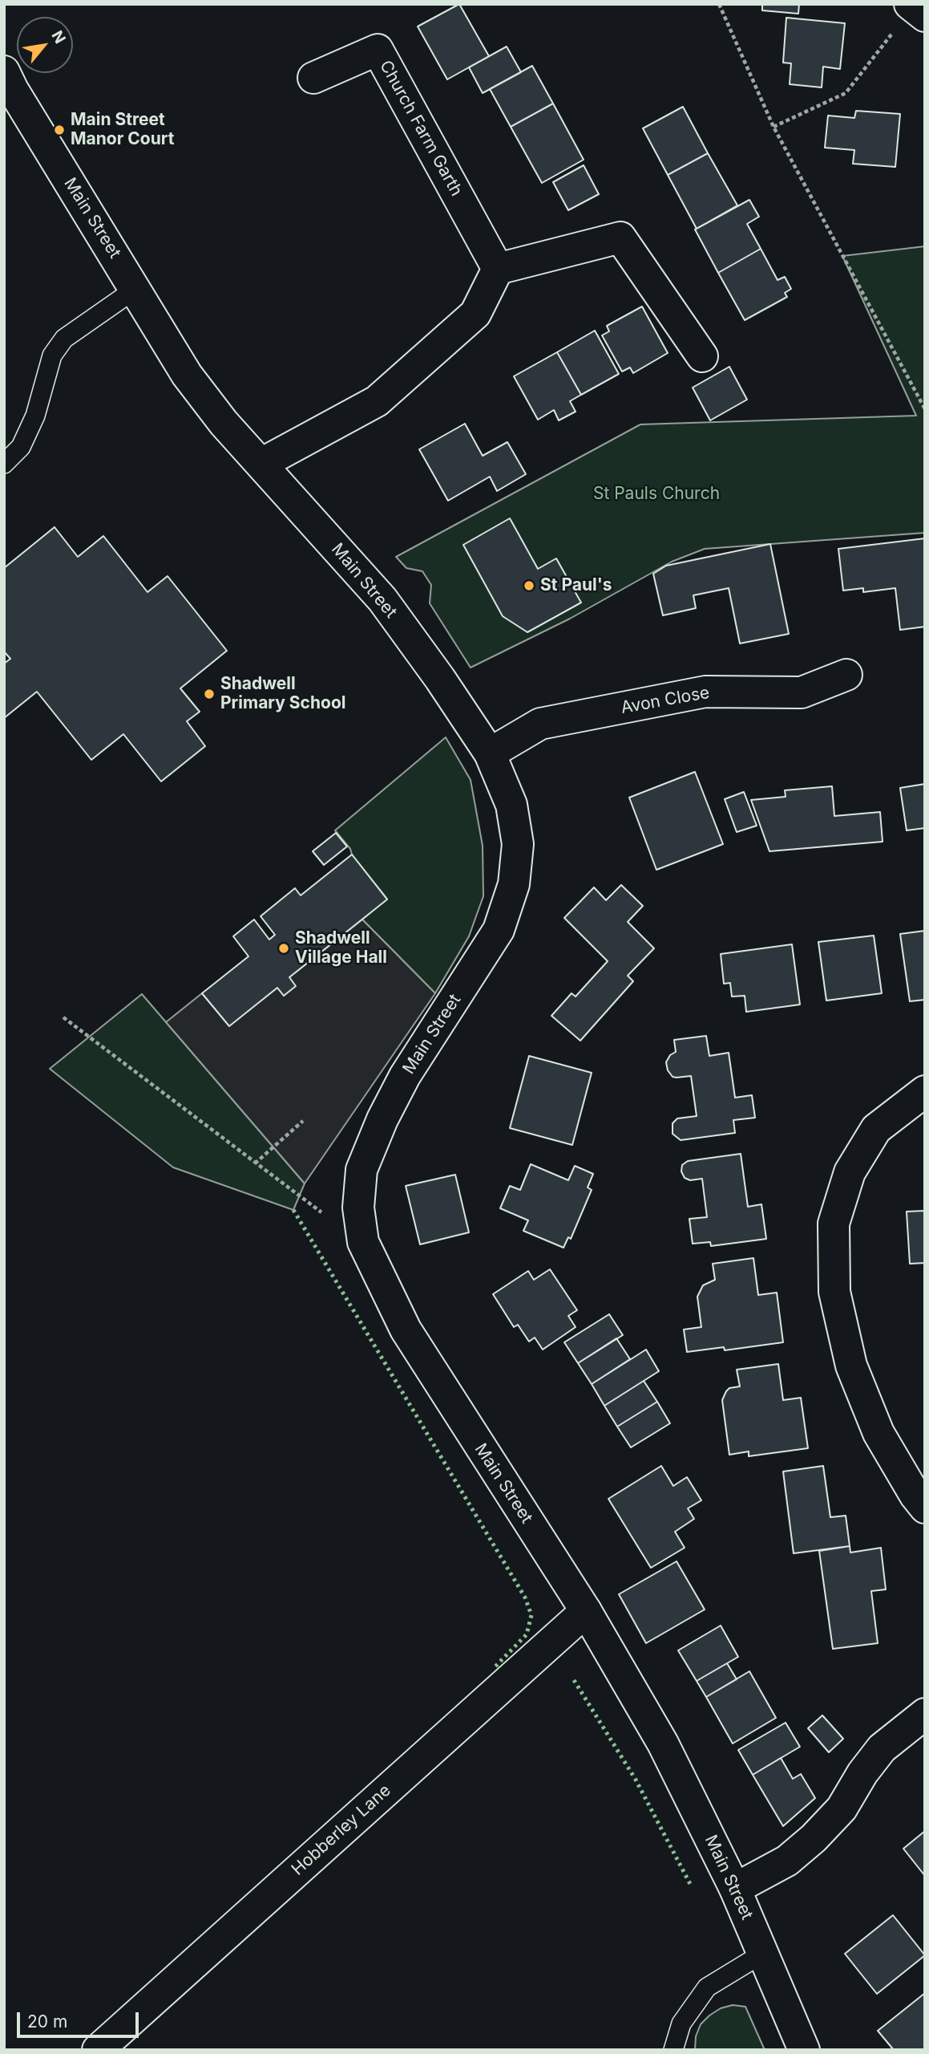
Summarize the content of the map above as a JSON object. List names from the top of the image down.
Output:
{
  "streets": {
    "street": [
      "Church Farm Garth",
      "Main Street",
      "Avon Close",
      "Hobberley Lane"
    ]
  },
  "crossings": [
    ["Main Street", "Avon Close"],
    ["Main Street", "Hobberley Lane"]
  ],
  "parks": ["St Pauls Church"],
  "places": [
    "Main Street Manor Court",
    "St Paul's",
    "Shadwell Primary School",
    "Shadwell Village Hall"
  ],
  "scale_bar": "20 m",
  "north": "top right"
}
